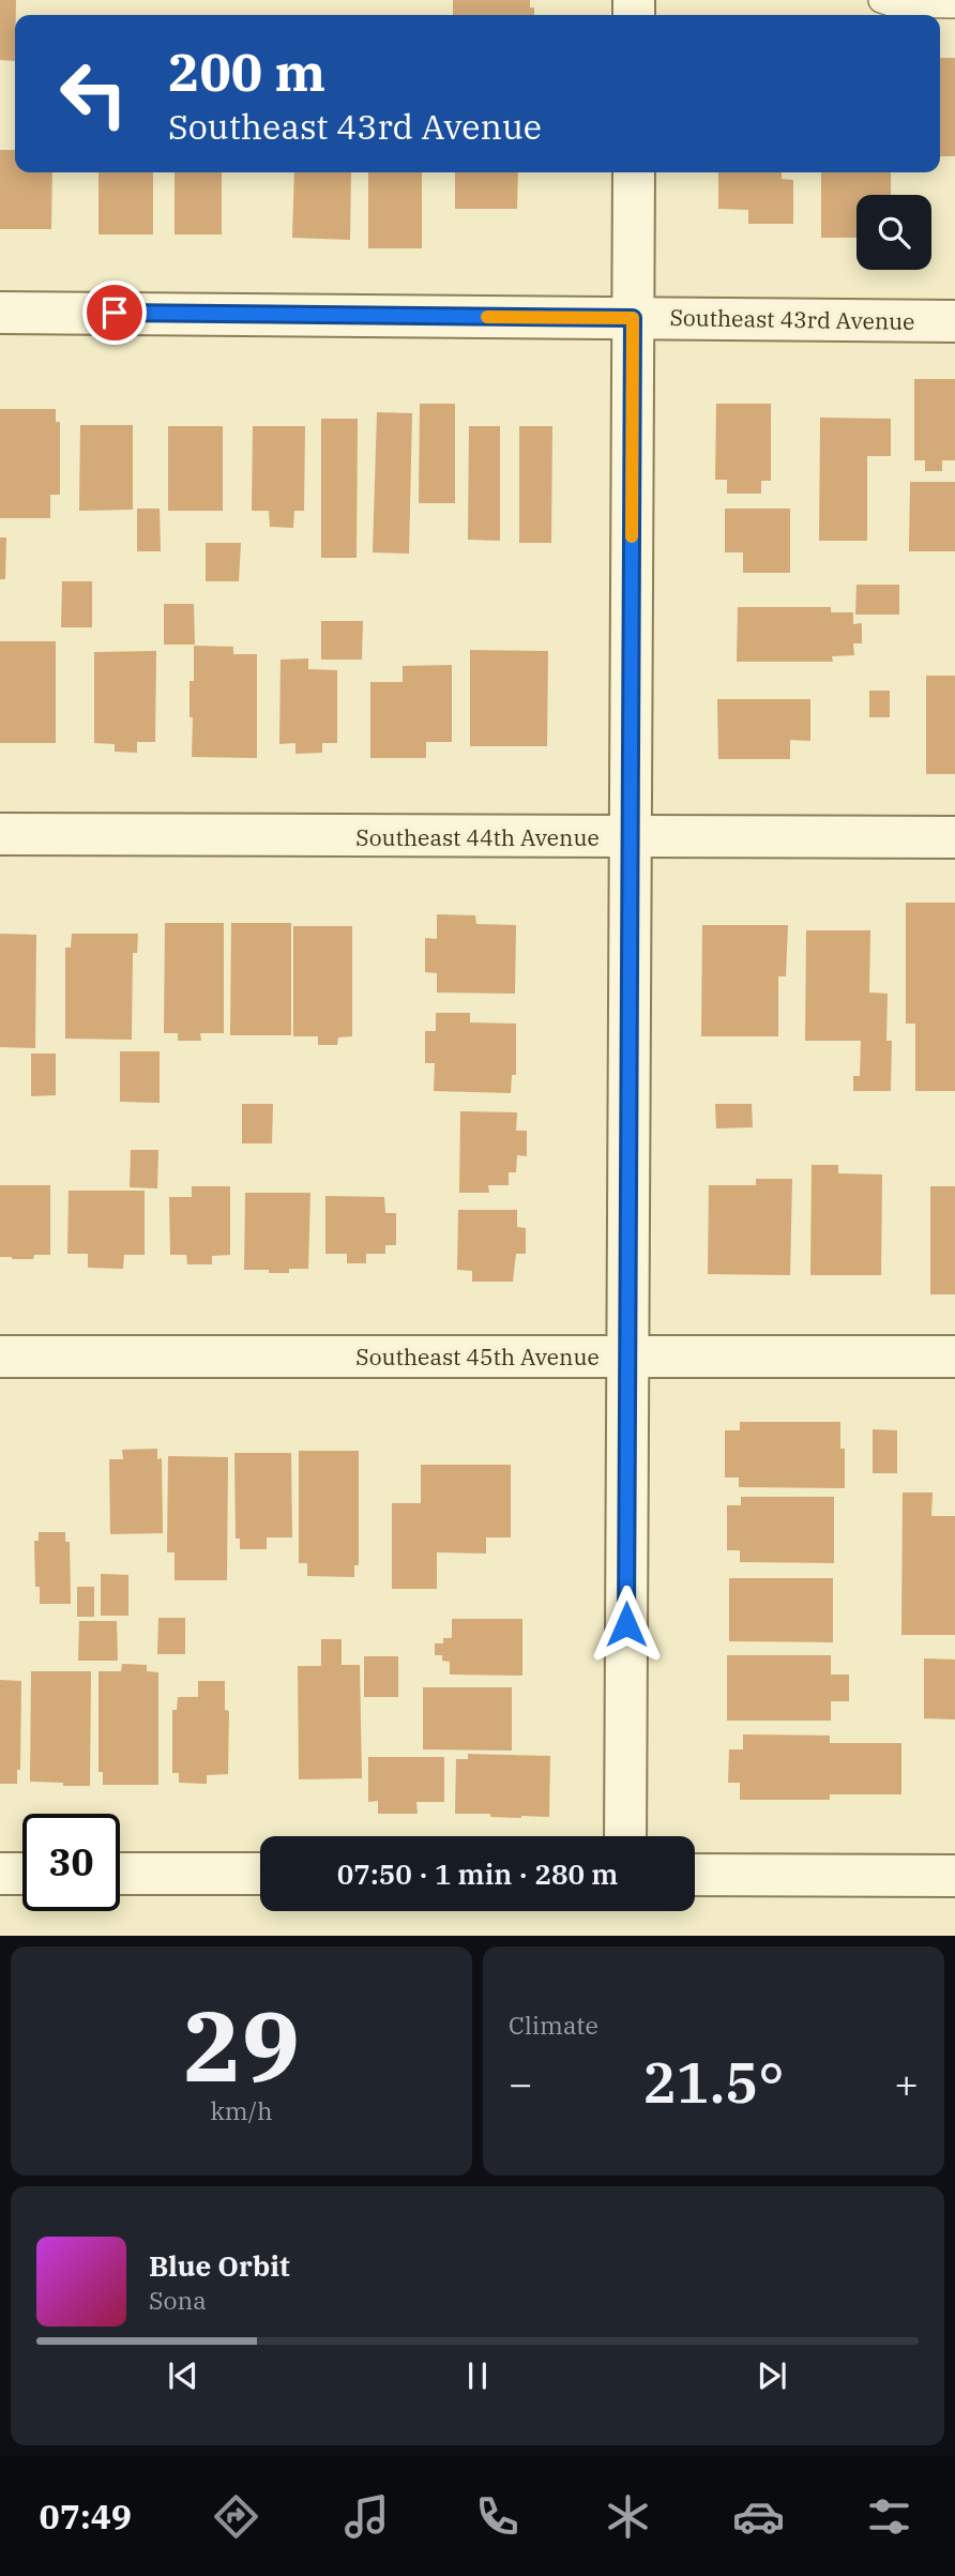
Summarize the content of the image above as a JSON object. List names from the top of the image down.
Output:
{
  "streets": {
    "street": ["Southeast 43rd Avenue", "Southeast 44th Avenue", "Southeast 45th Avenue"]
  },
  "page": {
    "turn": ["200 m", "Southeast 43rd Avenue"],
    "limit": "30",
    "trip": "07:50 · 1 min · 280 m",
    "tile": [
      ["29", "km/h"],
      "Climate"
    ],
    "heat": ["−", "21.5°", "+"],
    "song": ["Blue Orbit", "Sona"],
    "tabs": "07:49"
  }
}
